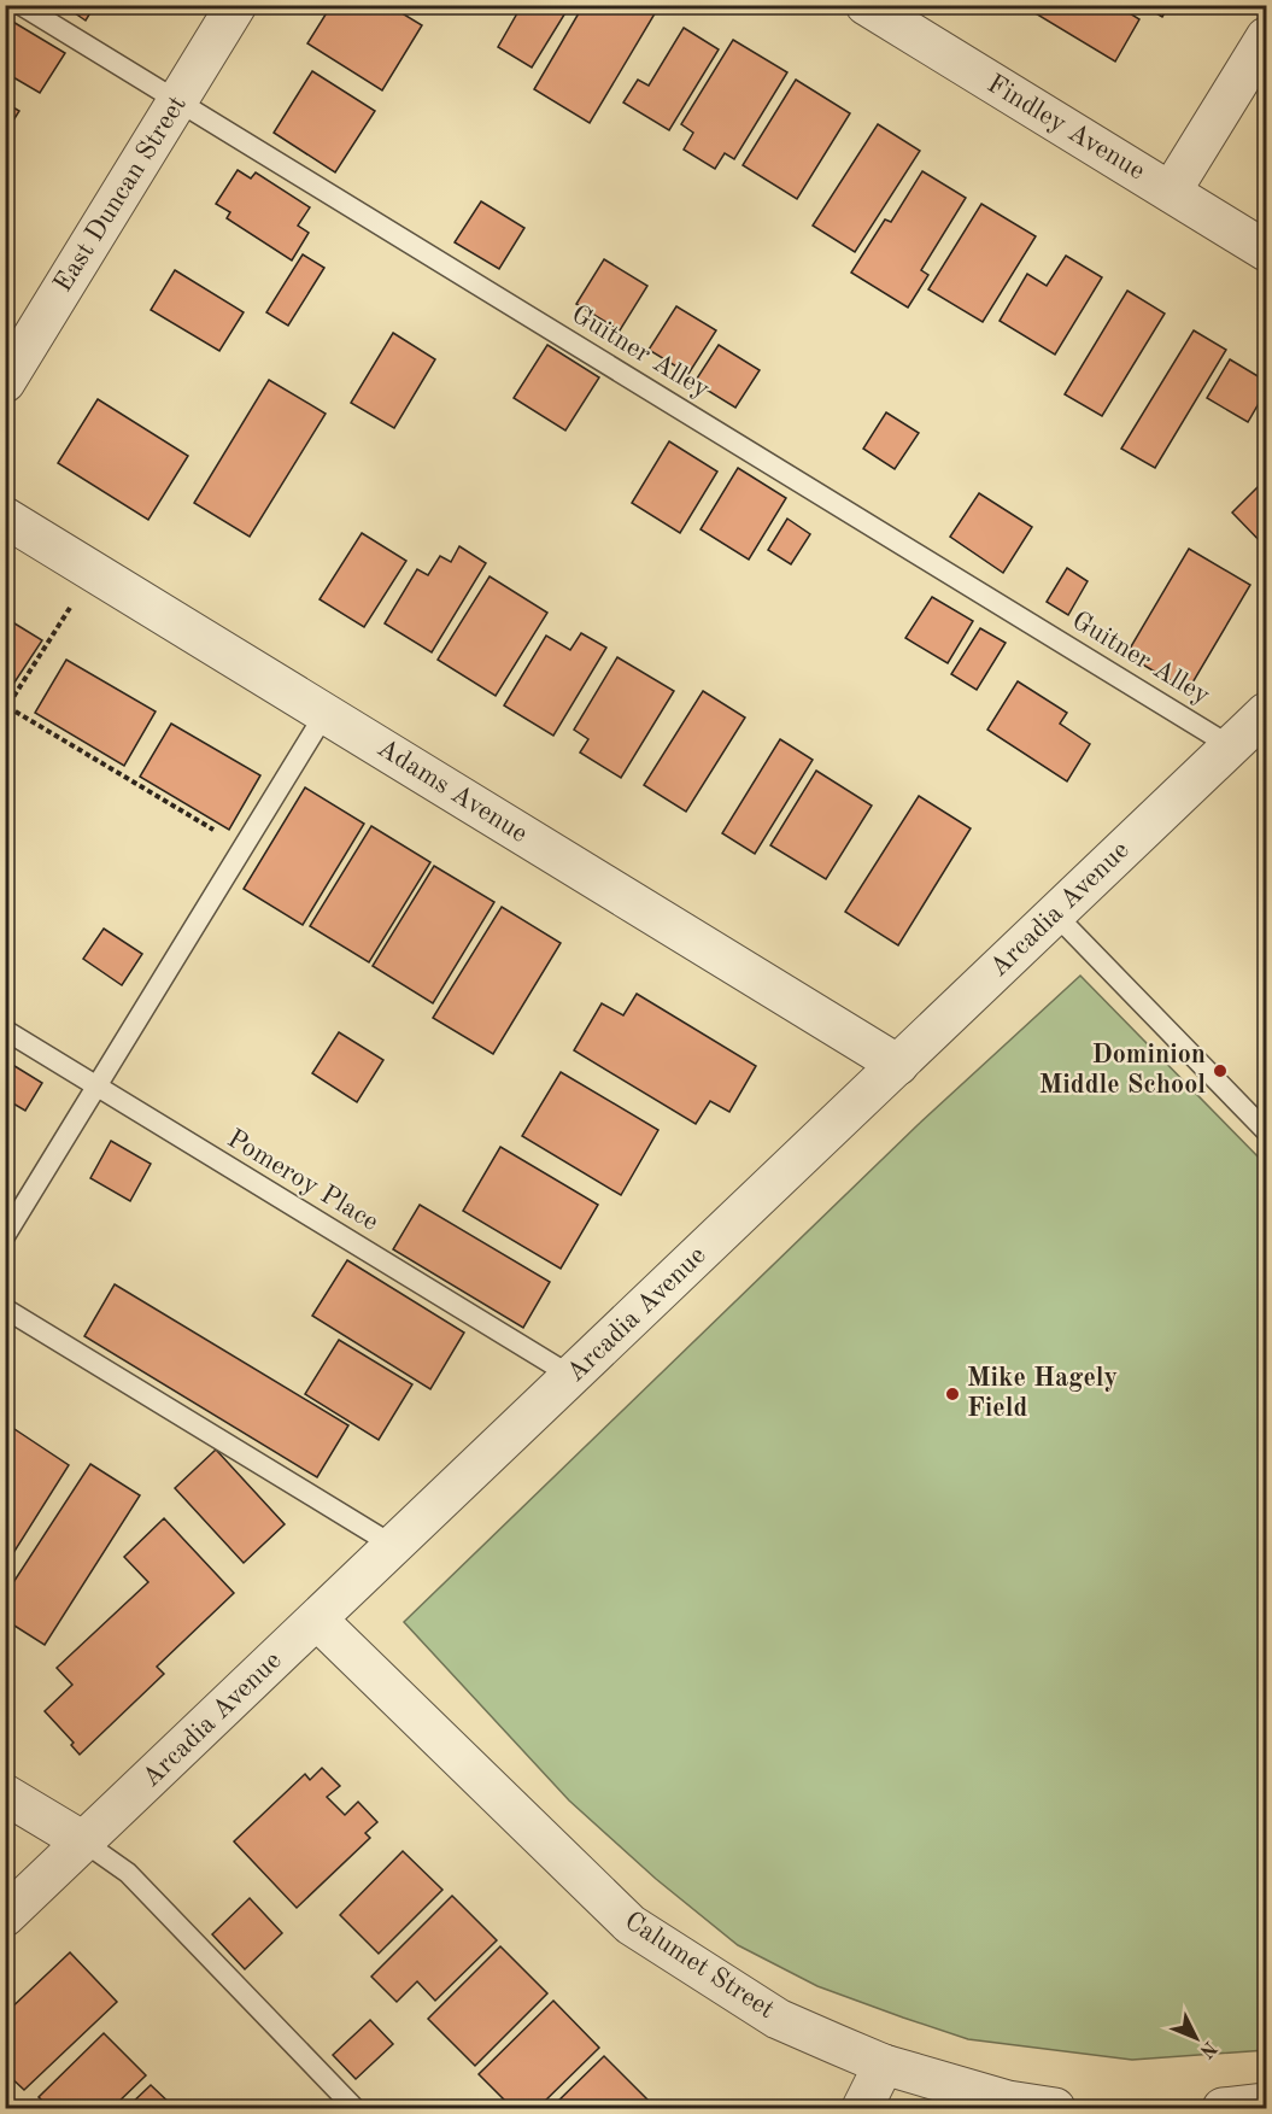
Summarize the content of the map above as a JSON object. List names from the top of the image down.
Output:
{
  "streets": {
    "street": [
      "Findley Avenue",
      "East Duncan Street",
      "Adams Avenue",
      "Arcadia Avenue",
      "Calumet Street"
    ],
    "lane": ["Guitner Alley", "Pomeroy Place"]
  },
  "crossings": [
    ["East Duncan Street", "Guitner Alley"],
    ["Guitner Alley", "Arcadia Avenue"],
    ["Adams Avenue", "Arcadia Avenue"],
    ["Arcadia Avenue", "Pomeroy Place"],
    ["Arcadia Avenue", "Calumet Street"]
  ],
  "places": ["Dominion Middle School", "Mike Hagely Field"],
  "north": "bottom right"
}
